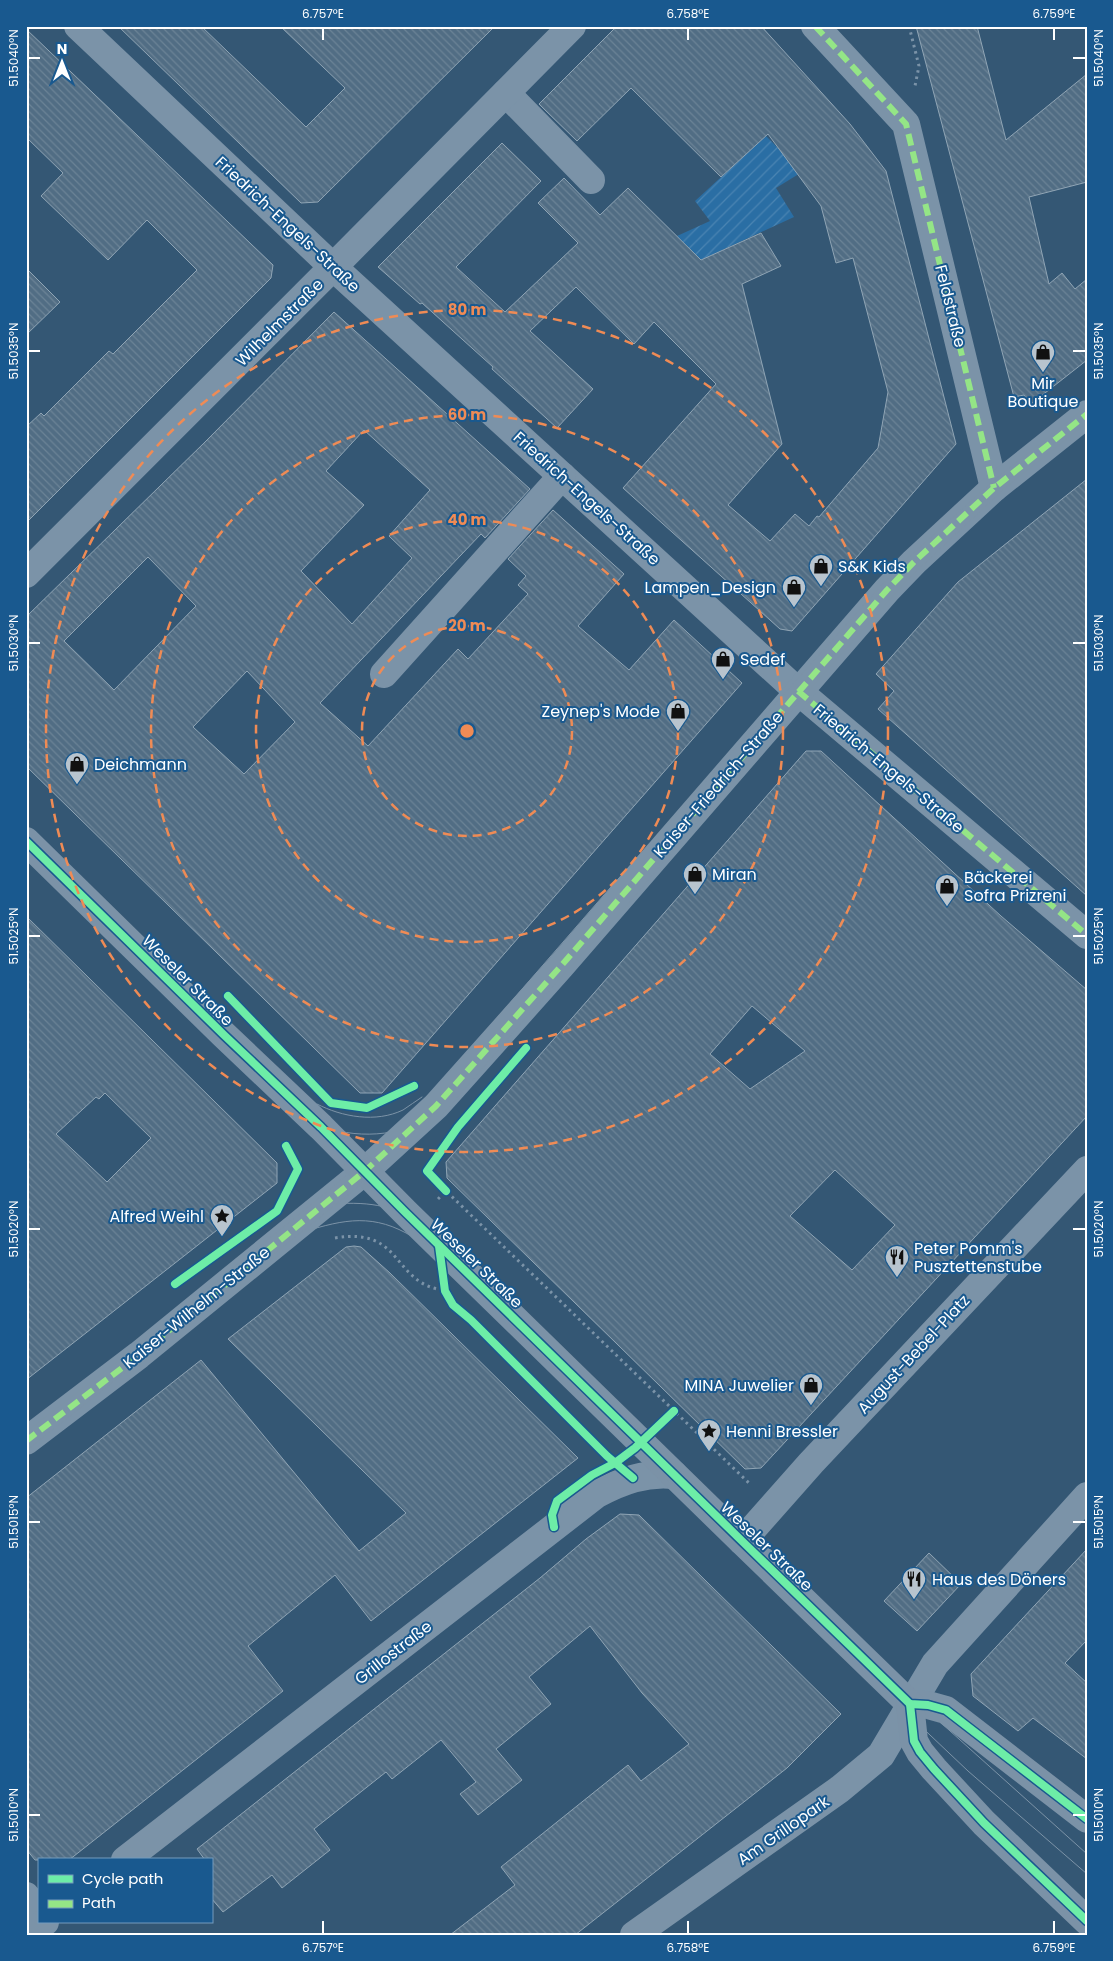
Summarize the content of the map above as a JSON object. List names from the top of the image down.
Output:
{
  "streets": {
    "main road": ["Weseler Straße"],
    "street": [
      "Friedrich-Engels-Straße",
      "Feldstraße",
      "Wilhelmstraße",
      "Kaiser-Friedrich-Straße",
      "Kaiser-Wilhelm-Straße",
      "August-Bebel-Platz",
      "Grillostraße",
      "Am Grillopark"
    ]
  },
  "crossings": [
    ["Friedrich-Engels-Straße", "Wilhelmstraße"],
    ["Friedrich-Engels-Straße", "Kaiser-Friedrich-Straße"],
    ["Feldstraße", "Kaiser-Friedrich-Straße"],
    ["Kaiser-Friedrich-Straße", "Weseler Straße"],
    ["Kaiser-Friedrich-Straße", "Kaiser-Wilhelm-Straße"],
    ["Weseler Straße", "Kaiser-Wilhelm-Straße"],
    ["Weseler Straße", "August-Bebel-Platz"],
    ["Weseler Straße", "Grillostraße"],
    ["Weseler Straße", "Am Grillopark"]
  ],
  "places": {
    "shop": [
      "Mir Boutique",
      "S&K Kids",
      "Lampen_Design",
      "Sedef",
      "Zeynep's Mode",
      "Deichmann",
      "Miran",
      "Bäckerei Sofra Prizreni",
      "MINA Juwelier"
    ],
    "place": ["Alfred Weihl", "Henni Bressler"],
    "restaurant": ["Peter Pomm's Pusztettenstube", "Haus des Döners"]
  },
  "legend": ["Cycle path", "Path"],
  "north": "top",
  "coordinates": [
    "6.757°E",
    "6.758°E",
    "6.759°E",
    "51.5040°N",
    "51.5035°N",
    "51.5030°N",
    "51.5025°N",
    "51.5020°N",
    "51.5015°N",
    "51.5010°N"
  ],
  "rings": [
    "80 m",
    "60 m",
    "40 m",
    "20 m"
  ]
}
